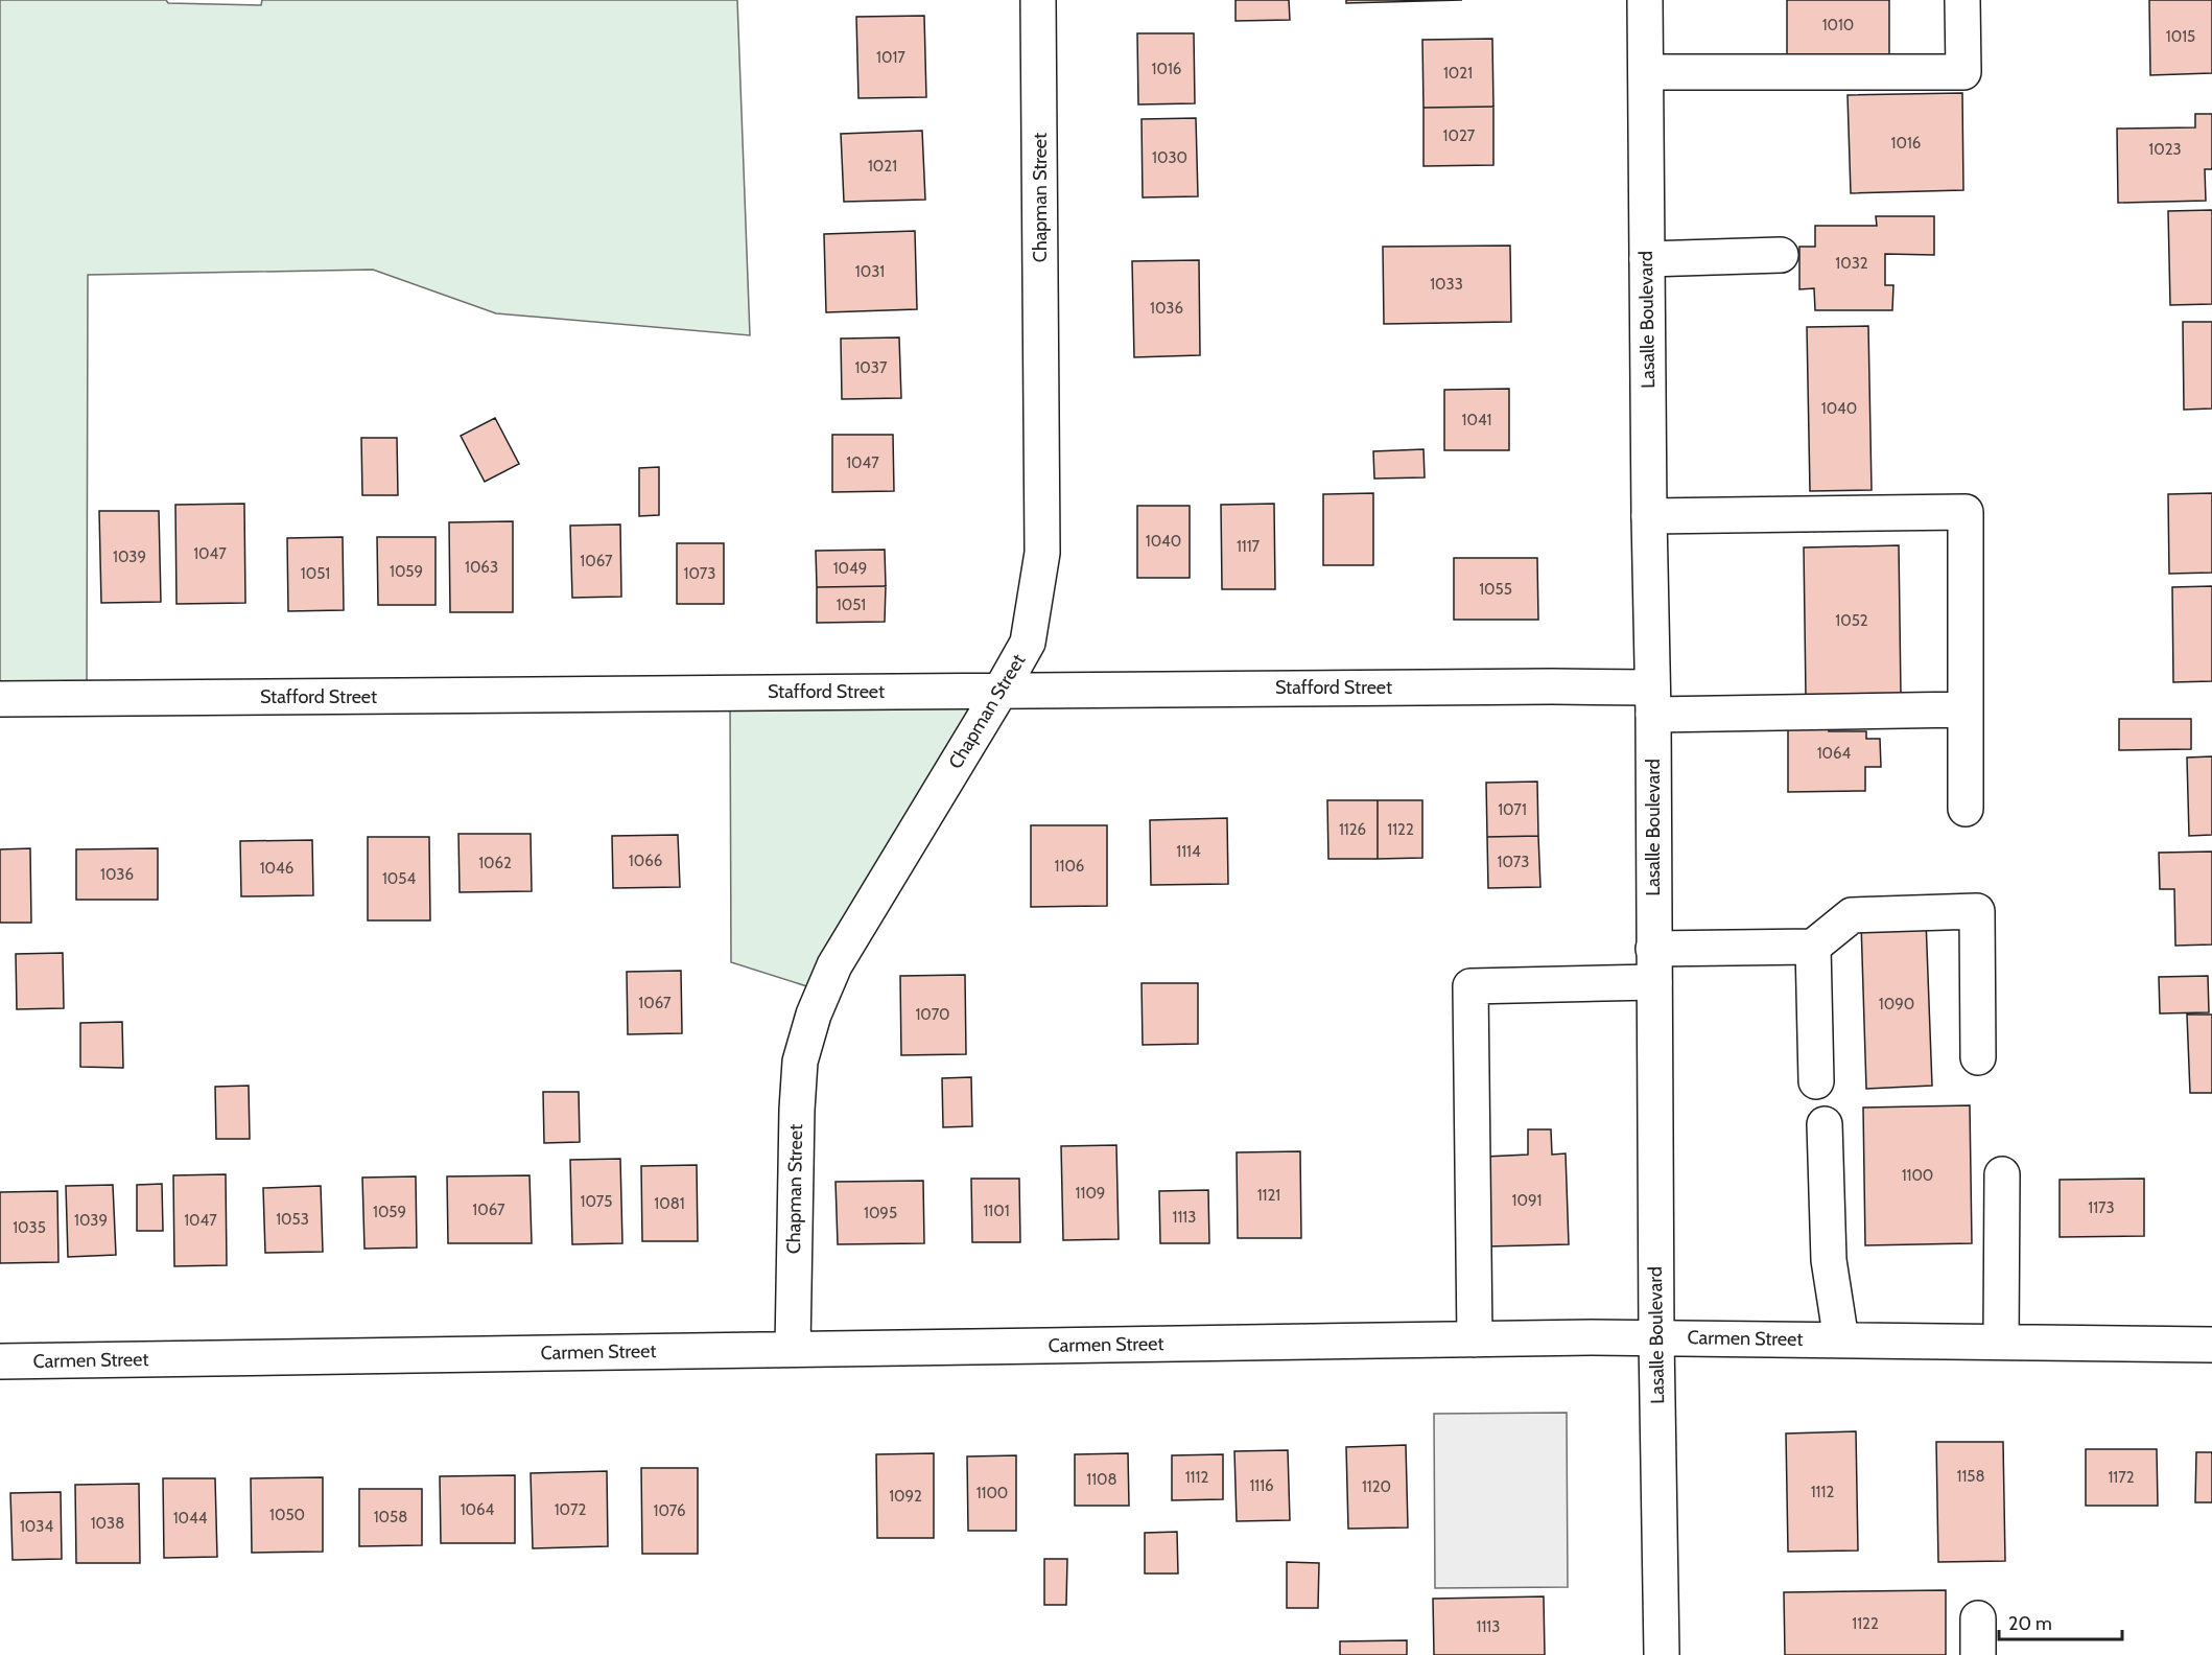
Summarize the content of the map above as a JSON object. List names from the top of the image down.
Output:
{
  "streets": {
    "street": [
      "Chapman Street",
      "Lasalle Boulevard",
      "Stafford Street",
      "Carmen Street"
    ]
  },
  "crossings": [
    ["Chapman Street", "Stafford Street"],
    ["Chapman Street", "Carmen Street"],
    ["Lasalle Boulevard", "Stafford Street"],
    ["Lasalle Boulevard", "Carmen Street"]
  ],
  "house_numbers": [
    "1010",
    "1015",
    "1017",
    "1016",
    "1021",
    "1027",
    "1016",
    "1023",
    "1030",
    "1021",
    "1032",
    "1031",
    "1033",
    "1036",
    "1037",
    "1040",
    "1041",
    "1047",
    "1040",
    "1117",
    "1047",
    "1039",
    "1067",
    "1063",
    "1049",
    "1059",
    "1051",
    "1073",
    "1055",
    "1051",
    "1052",
    "1064",
    "1071",
    "1126",
    "1122",
    "1114",
    "1066",
    "1073",
    "1062",
    "1106",
    "1046",
    "1036",
    "1054",
    "1067",
    "1090",
    "1070",
    "1100",
    "1109",
    "1121",
    "1091",
    "1075",
    "1081",
    "1173",
    "1067",
    "1101",
    "1059",
    "1095",
    "1113",
    "1053",
    "1039",
    "1047",
    "1035",
    "1158",
    "1112",
    "1172",
    "1108",
    "1116",
    "1120",
    "1112",
    "1100",
    "1092",
    "1064",
    "1072",
    "1076",
    "1050",
    "1058",
    "1044",
    "1038",
    "1034",
    "1122",
    "1113"
  ],
  "scale_bar": "20 m"
}
